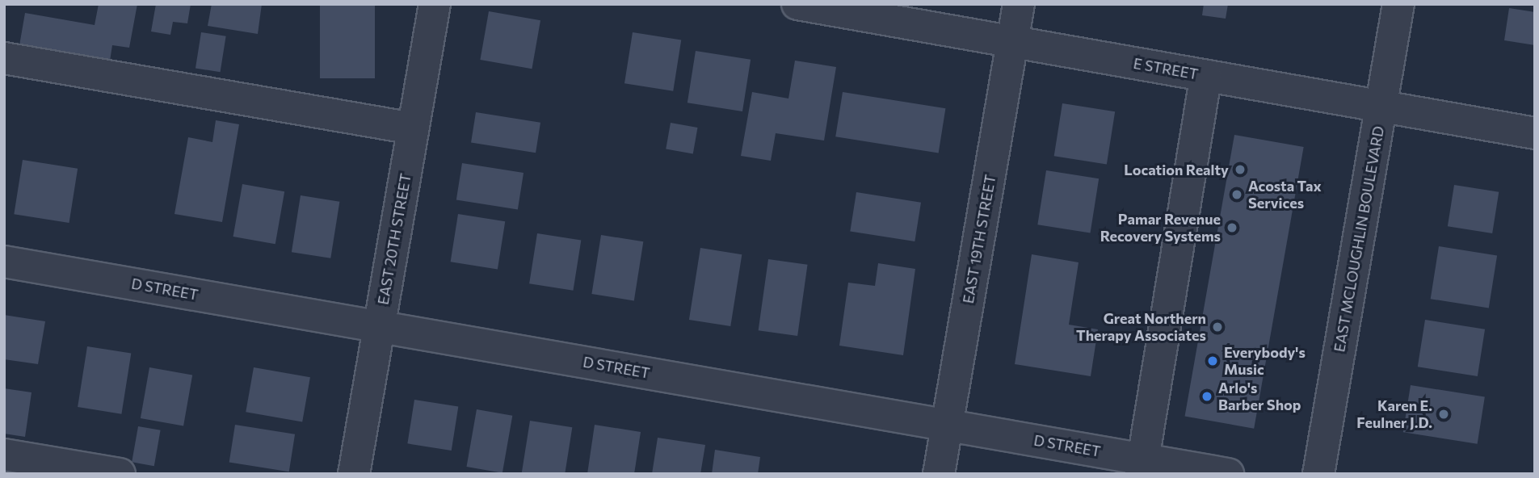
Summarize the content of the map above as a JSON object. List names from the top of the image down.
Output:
{
  "streets": {
    "street": [
      "E STREET",
      "EAST 20TH STREET",
      "EAST 19TH STREET",
      "EAST MCLOUGHLIN BOULEVARD",
      "D STREET"
    ]
  },
  "crossings": [
    ["E STREET", "EAST 19TH STREET"],
    ["E STREET", "EAST MCLOUGHLIN BOULEVARD"],
    ["EAST 20TH STREET", "D STREET"],
    ["EAST 19TH STREET", "D STREET"]
  ],
  "places": [
    "Location Realty",
    "Acosta Tax Services",
    "Pamar Revenue Recovery Systems",
    "Great Northern Therapy Associates",
    "Everybody's Music",
    "Arlo's Barber Shop",
    "Karen E. Feulner J.D."
  ]
}
